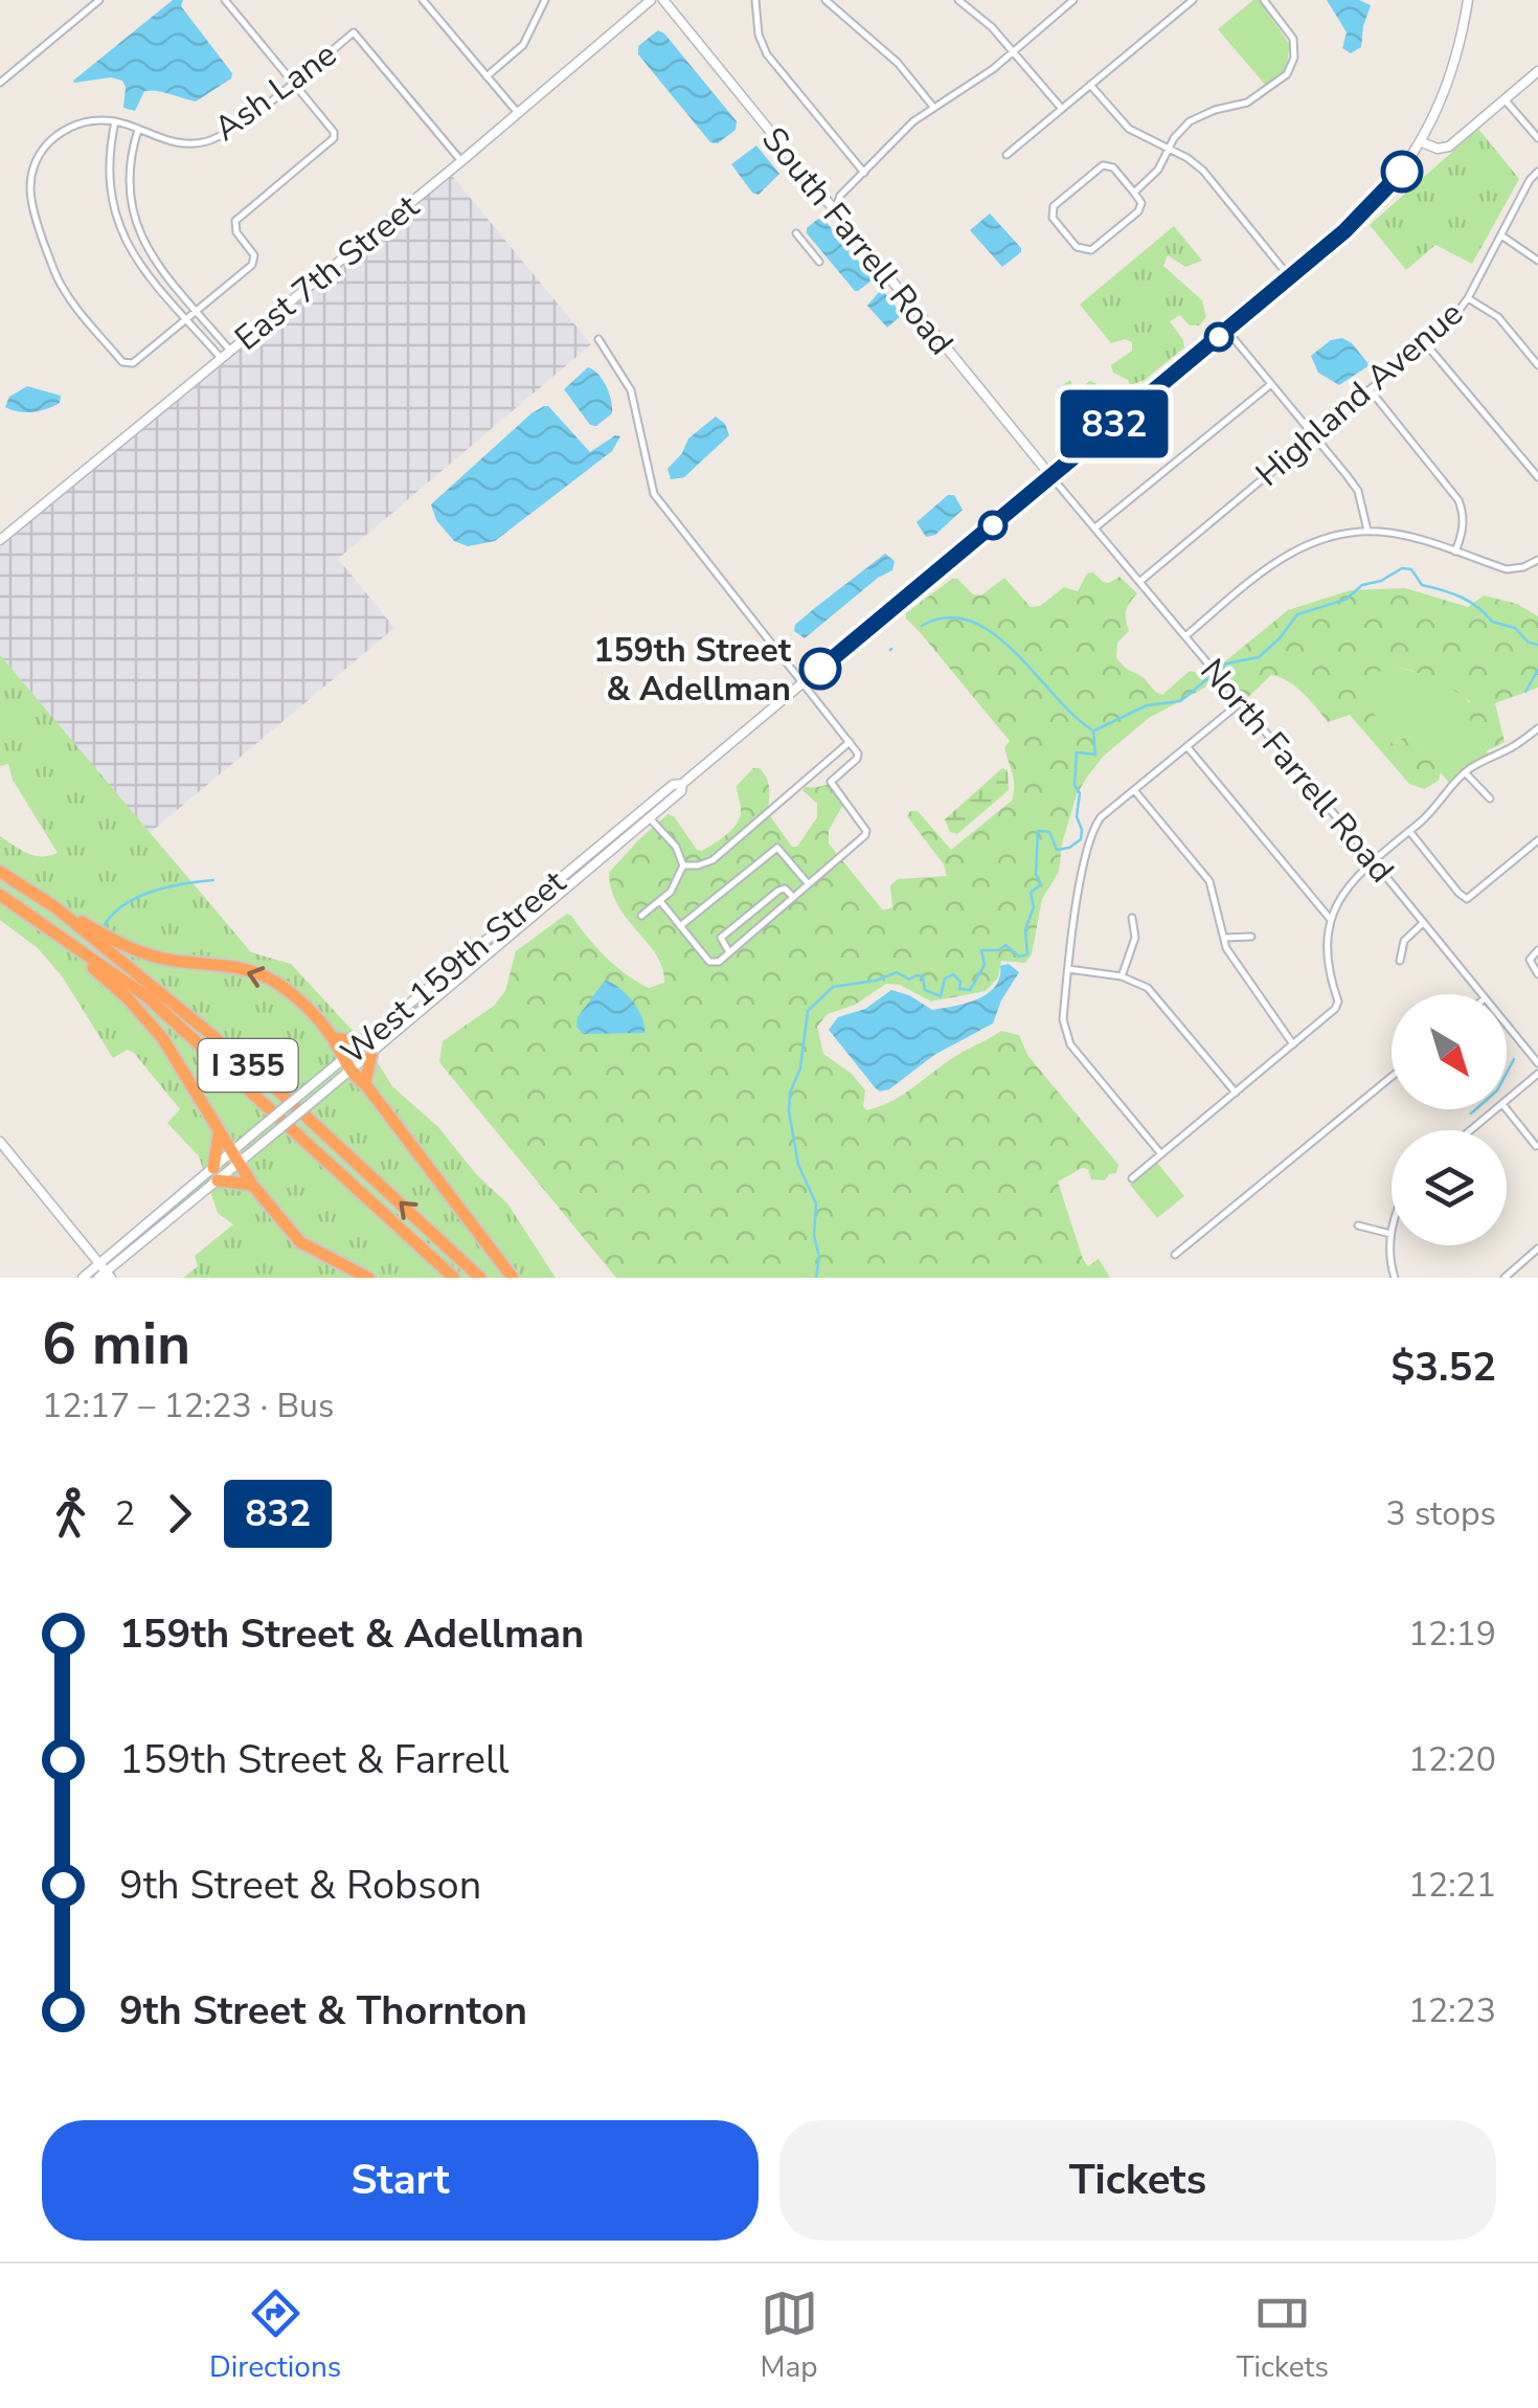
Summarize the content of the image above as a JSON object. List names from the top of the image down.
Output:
{
  "streets": {
    "highway": ["I 355"],
    "main road": ["South Farrell Road", "East 7th Street", "West 159th Street"],
    "street": ["Ash Lane", "Highland Avenue", "North Farrell Road"]
  },
  "crossings": [
    ["Ash Lane", "East 7th Street"],
    ["South Farrell Road", "North Farrell Road"],
    ["South Farrell Road", "West 159th Street"],
    ["Highland Avenue", "North Farrell Road"],
    ["North Farrell Road", "West 159th Street"]
  ],
  "places": ["159th Street & Adellman"],
  "lines": ["bus line 832"],
  "north": "bottom right",
  "page": {
    "on_map": "832",
    "heading": ["6 min", "12:17 – 12:23 · Bus", "$3.52"],
    "legs": ["2", "832", "3 stops"],
    "list": [
      {
        "name": "159th Street & Adellman",
        "value": "12:19"
      },
      {
        "name": "159th Street & Farrell",
        "value": "12:20"
      },
      {
        "name": "9th Street & Robson",
        "value": "12:21"
      },
      {
        "name": "9th Street & Thornton",
        "value": "12:23"
      }
    ],
    "buttons": ["Start", "Tickets"],
    "tabs": ["Directions", "Map", "Tickets"]
  }
}
